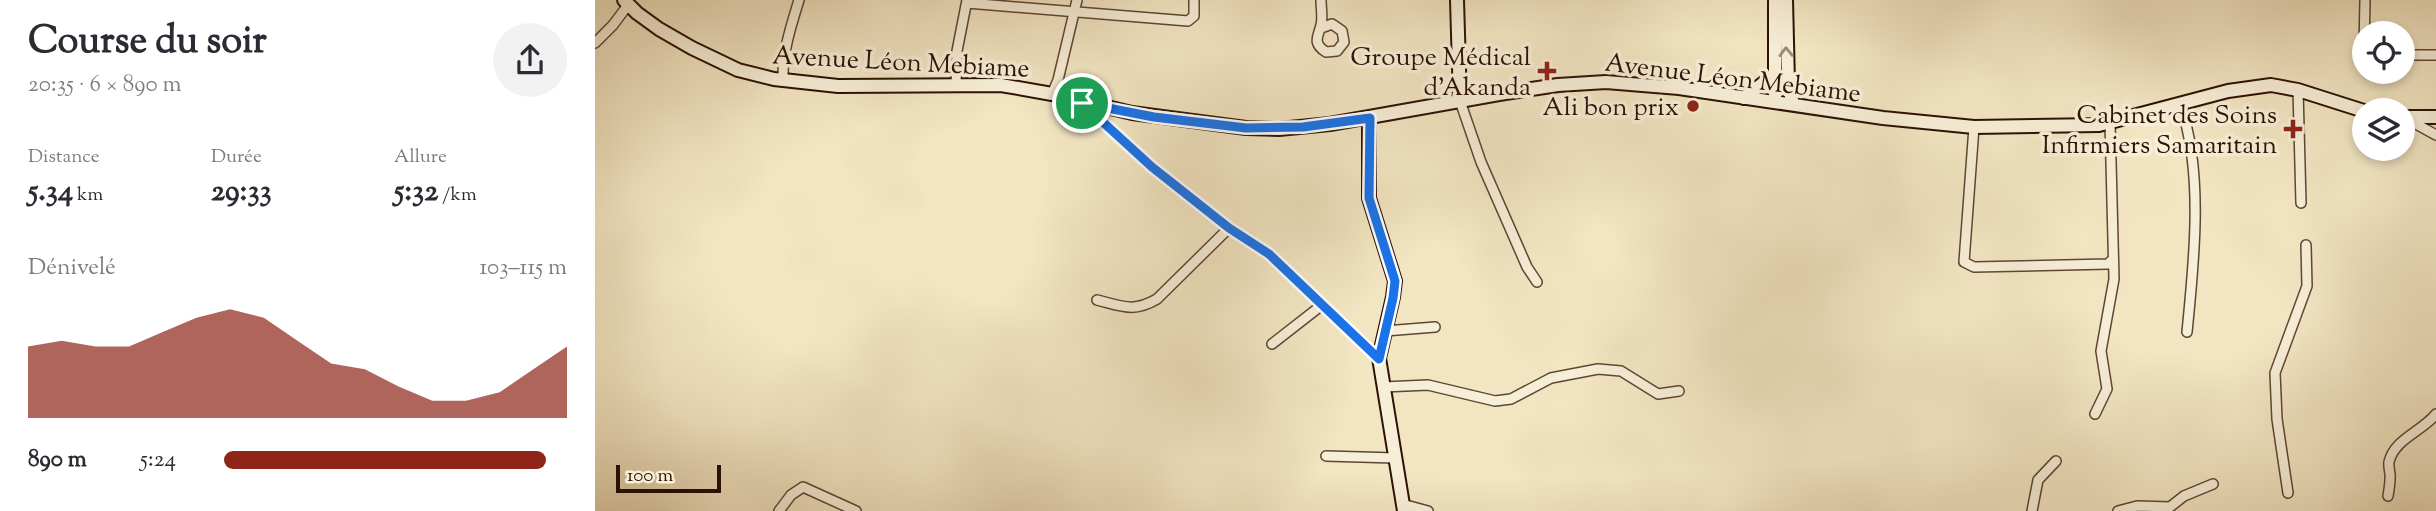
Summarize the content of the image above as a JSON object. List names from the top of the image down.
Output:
{
  "streets": {
    "street": ["Avenue Léon Mebiame"]
  },
  "places": {
    "health": ["Groupe Médical d'Akanda", "Cabinet des Soins Infirmiers Samaritain"],
    "other": ["Ali bon prix"]
  },
  "scale_bar": "100 m",
  "page": {
    "heading": ["Course du soir", "20:35 · 6 × 890 m"],
    "stats": [
      ["Distance", "5.34 km"],
      ["Durée", "29:33"],
      ["Allure", "5:32 /km"]
    ],
    "chart": ["Dénivelé", "103–115 m"],
    "list": [
      {
        "name": "890 m",
        "note": "5:24"
      }
    ],
    "scale": "100 m"
  }
}
